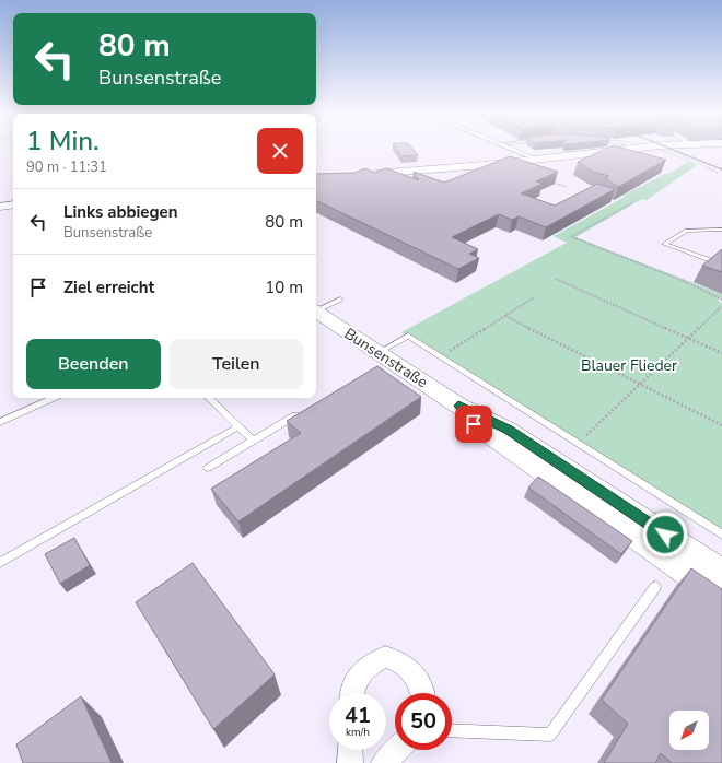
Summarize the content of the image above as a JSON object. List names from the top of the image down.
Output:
{
  "streets": {
    "main road": ["Bunsenstraße"]
  },
  "parks": ["Blauer Flieder"],
  "north": "bottom left",
  "page": {
    "turn": ["80 m", "Bunsenstraße"],
    "heading": ["1 Min.", "90 m · 11:31"],
    "list": [
      {
        "name": "Links abbiegen",
        "note": "Bunsenstraße",
        "value": "80 m"
      },
      {
        "name": "Ziel erreicht",
        "value": "10 m"
      }
    ],
    "buttons": ["Beenden", "Teilen"],
    "speed": "41 km/h",
    "limit": "50"
  }
}
